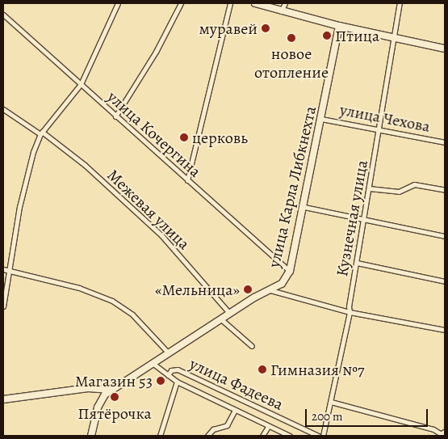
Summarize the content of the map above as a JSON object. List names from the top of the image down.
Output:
{
  "streets": {
    "main road": ["улица Карла Либкнехта"],
    "street": [
      "улица Чехова",
      "улица Кочергина",
      "Межевая улица",
      "Кузнечная улица",
      "улица Фадеева"
    ]
  },
  "crossings": [
    ["улица Чехова", "улица Карла Либкнехта"],
    ["улица Чехова", "Кузнечная улица"],
    ["улица Кочергина", "улица Карла Либкнехта"],
    ["улица Карла Либкнехта", "Межевая улица"],
    ["улица Карла Либкнехта", "улица Фадеева"]
  ],
  "places": [
    "муравей",
    "Птица",
    "новое отопление",
    "церковь",
    "«Мельница»",
    "Гимназия №7",
    "Магазин 53",
    "Пятёрочка"
  ],
  "scale_bar": "200 m"
}
